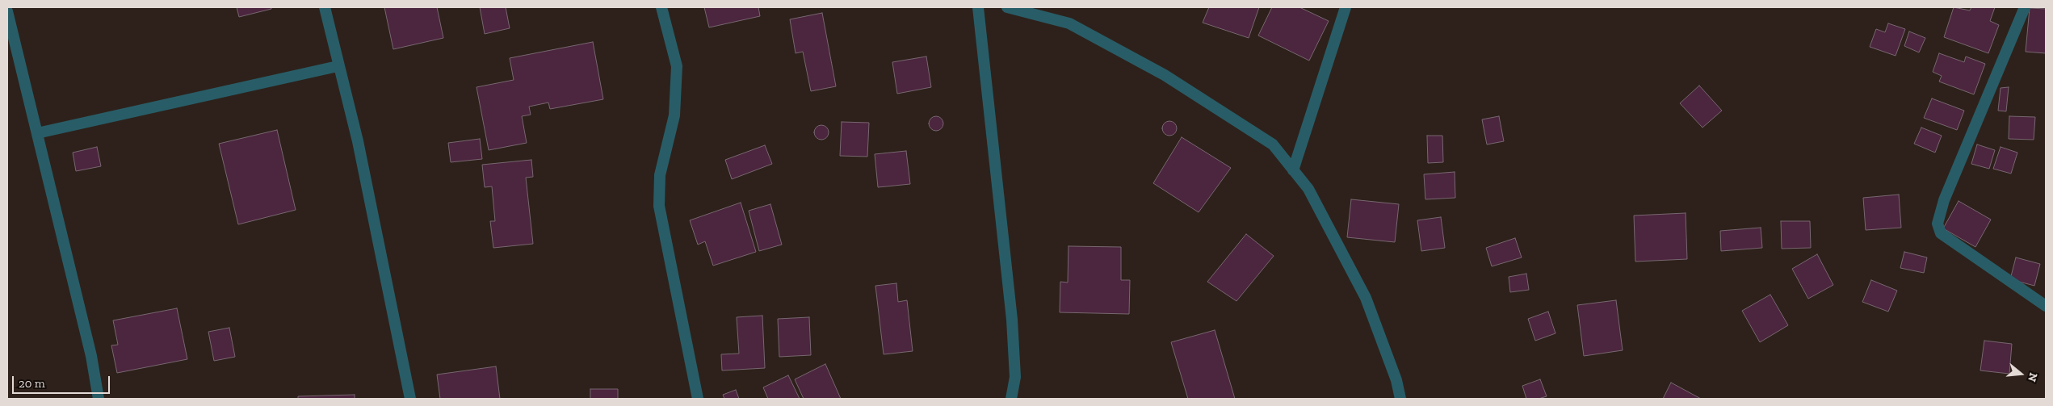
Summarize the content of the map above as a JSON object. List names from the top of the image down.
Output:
{
  "scale_bar": "20 m",
  "north": "right"
}
